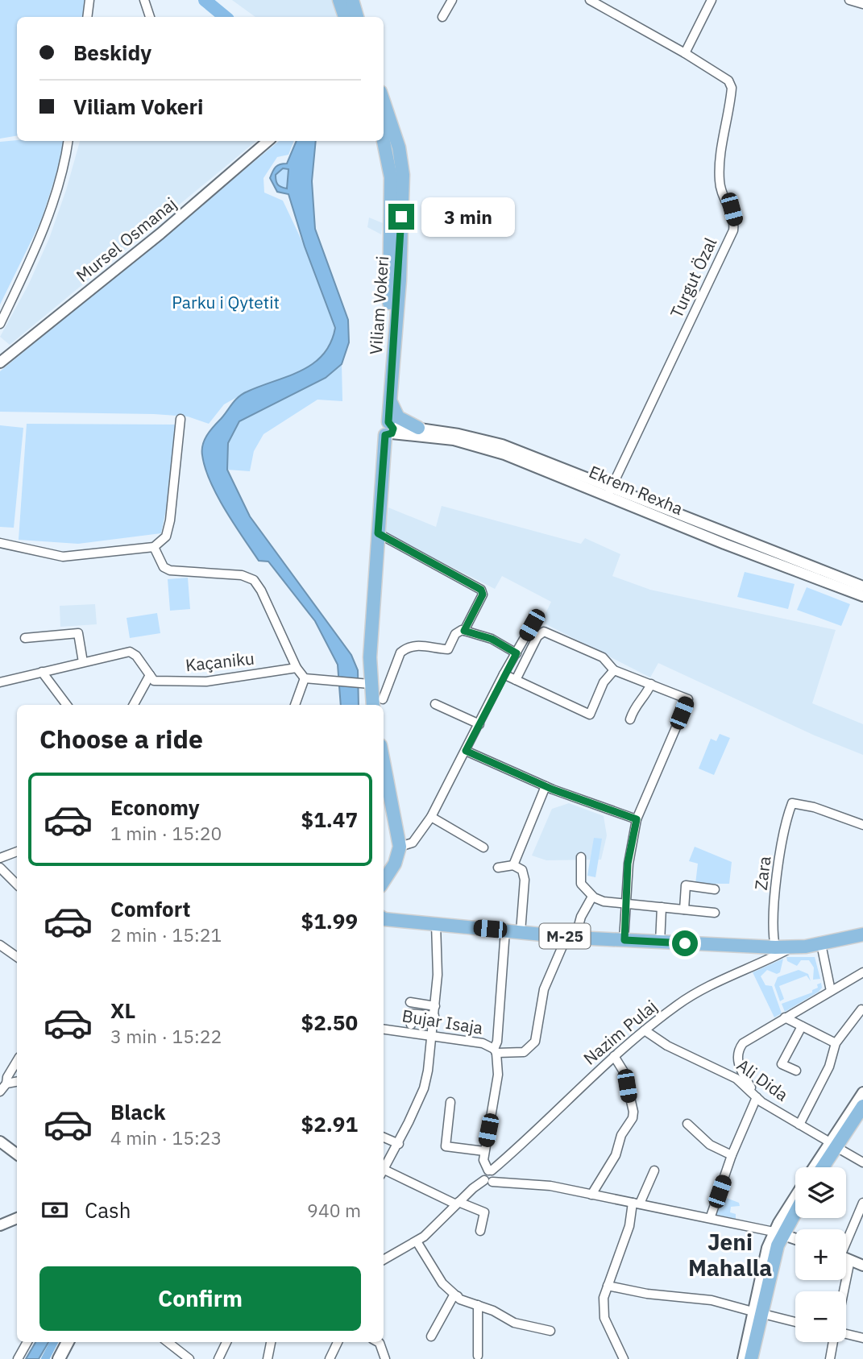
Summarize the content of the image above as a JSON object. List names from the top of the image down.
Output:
{
  "streets": {
    "main road": ["Viliam Vokeri", "M-25"],
    "street": [
      "Mursel Osmanaj",
      "Turgut Özal",
      "Ekrem Rexha",
      "Kaçaniku",
      "Zara",
      "Bujar Isaja",
      "Nazim Pulaj",
      "Ali Dida"
    ]
  },
  "crossings": [
    ["Turgut Özal", "Ekrem Rexha"],
    ["Viliam Vokeri", "Ekrem Rexha"],
    ["Zara", "M-25"],
    ["M-25", "Nazim Pulaj"],
    ["Nazim Pulaj", "Ali Dida"]
  ],
  "districts": ["Jeni Mahalla"],
  "parks": ["Parku i Qytetit"],
  "page": {
    "banner": ["Beskidy", "Viliam Vokeri"],
    "bubble": "3 min",
    "heading": "Choose a ride",
    "list": [
      {
        "name": "Economy",
        "note": "1 min · 15:20",
        "value": "$1.47"
      },
      {
        "name": "Comfort",
        "note": "2 min · 15:21",
        "value": "$1.99"
      },
      {
        "name": "XL",
        "note": "3 min · 15:22",
        "value": "$2.50"
      },
      {
        "name": "Black",
        "note": "4 min · 15:23",
        "value": "$2.91"
      }
    ],
    "map_buttons": ["+", "−"],
    "pay": ["Cash", "940 m"],
    "buttons": "Confirm"
  }
}
